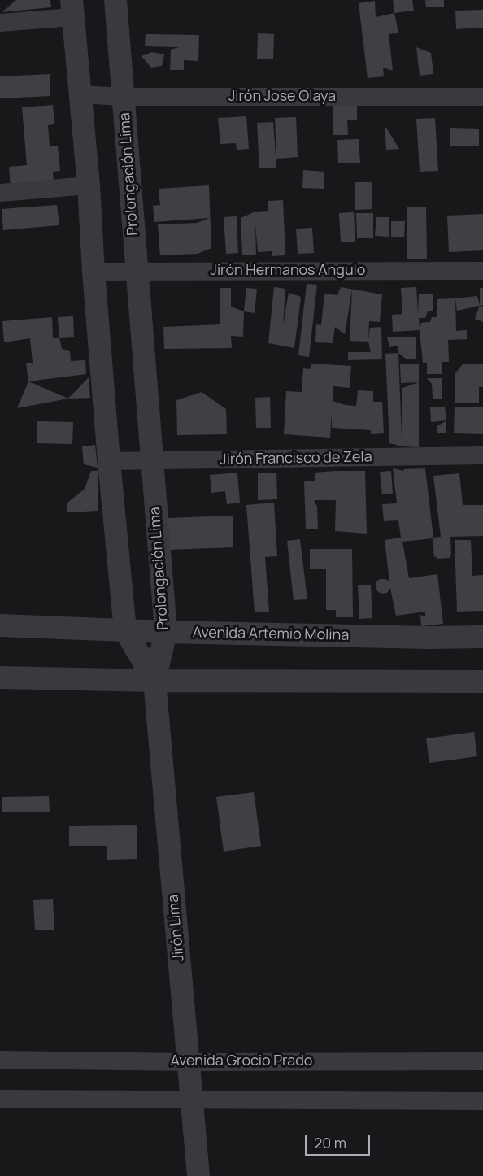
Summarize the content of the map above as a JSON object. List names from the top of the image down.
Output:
{
  "streets": {
    "street": [
      "Jirón Jose Olaya",
      "Prolongación Lima",
      "Jirón Hermanos Angulo",
      "Jirón Francisco de Zela",
      "Avenida Artemio Molina",
      "Jirón Lima",
      "Avenida Grocio Prado"
    ]
  },
  "crossings": [
    ["Jirón Jose Olaya", "Prolongación Lima"],
    ["Prolongación Lima", "Jirón Hermanos Angulo"],
    ["Prolongación Lima", "Jirón Francisco de Zela"],
    ["Prolongación Lima", "Avenida Artemio Molina"],
    ["Prolongación Lima", "Jirón Lima"],
    ["Jirón Lima", "Avenida Grocio Prado"]
  ],
  "scale_bar": "20 m"
}
